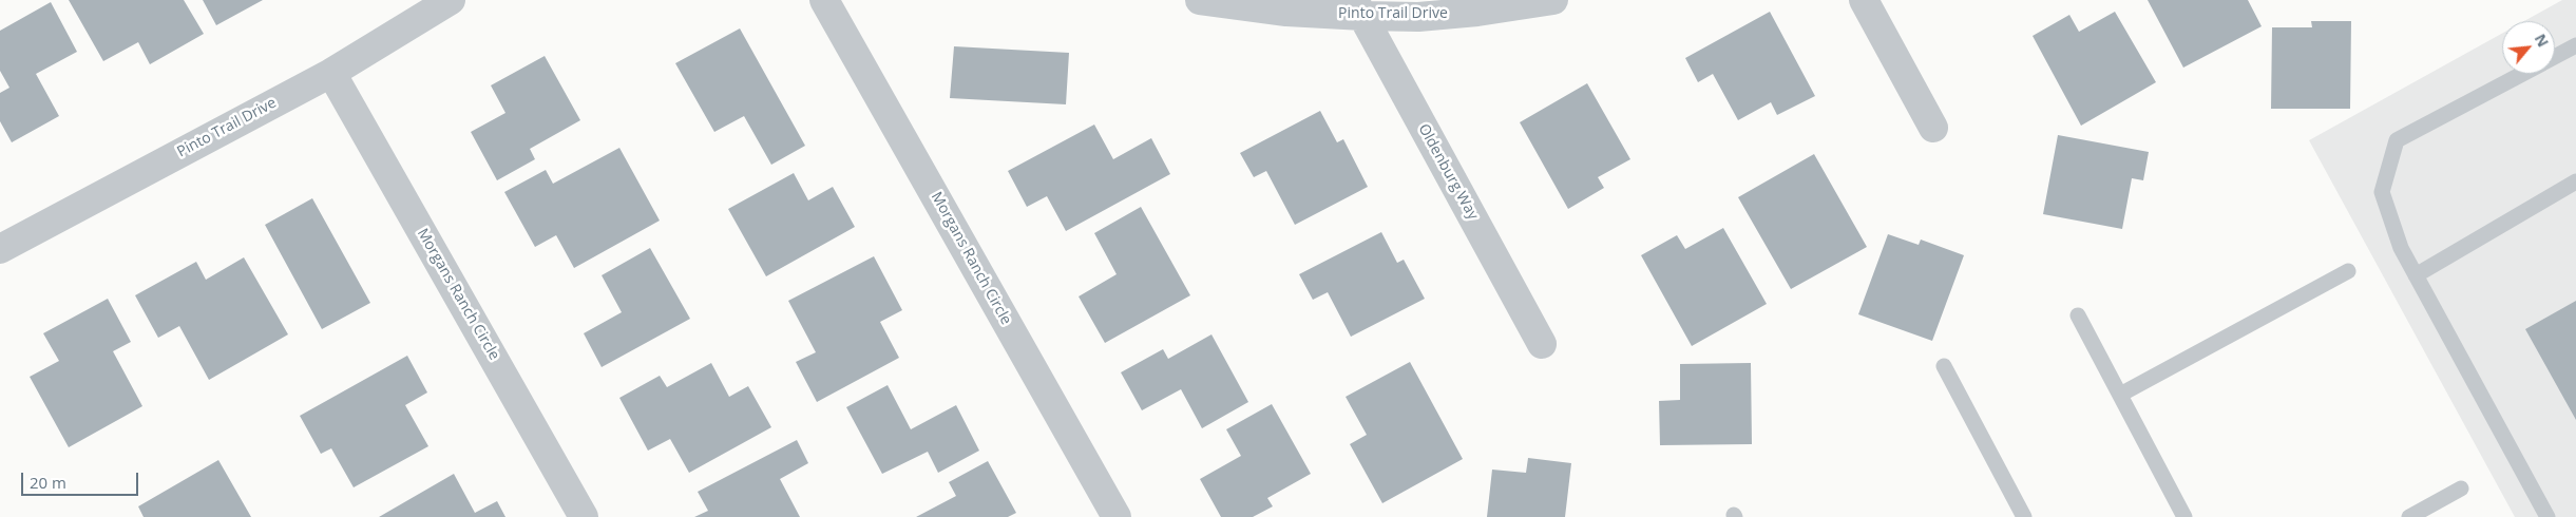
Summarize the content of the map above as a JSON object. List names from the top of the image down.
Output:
{
  "streets": {
    "street": ["Pinto Trail Drive", "Oldenburg Way", "Morgans Ranch Circle"]
  },
  "crossings": [
    ["Pinto Trail Drive", "Oldenburg Way"],
    ["Pinto Trail Drive", "Morgans Ranch Circle"]
  ],
  "scale_bar": "20 m",
  "north": "top right"
}
